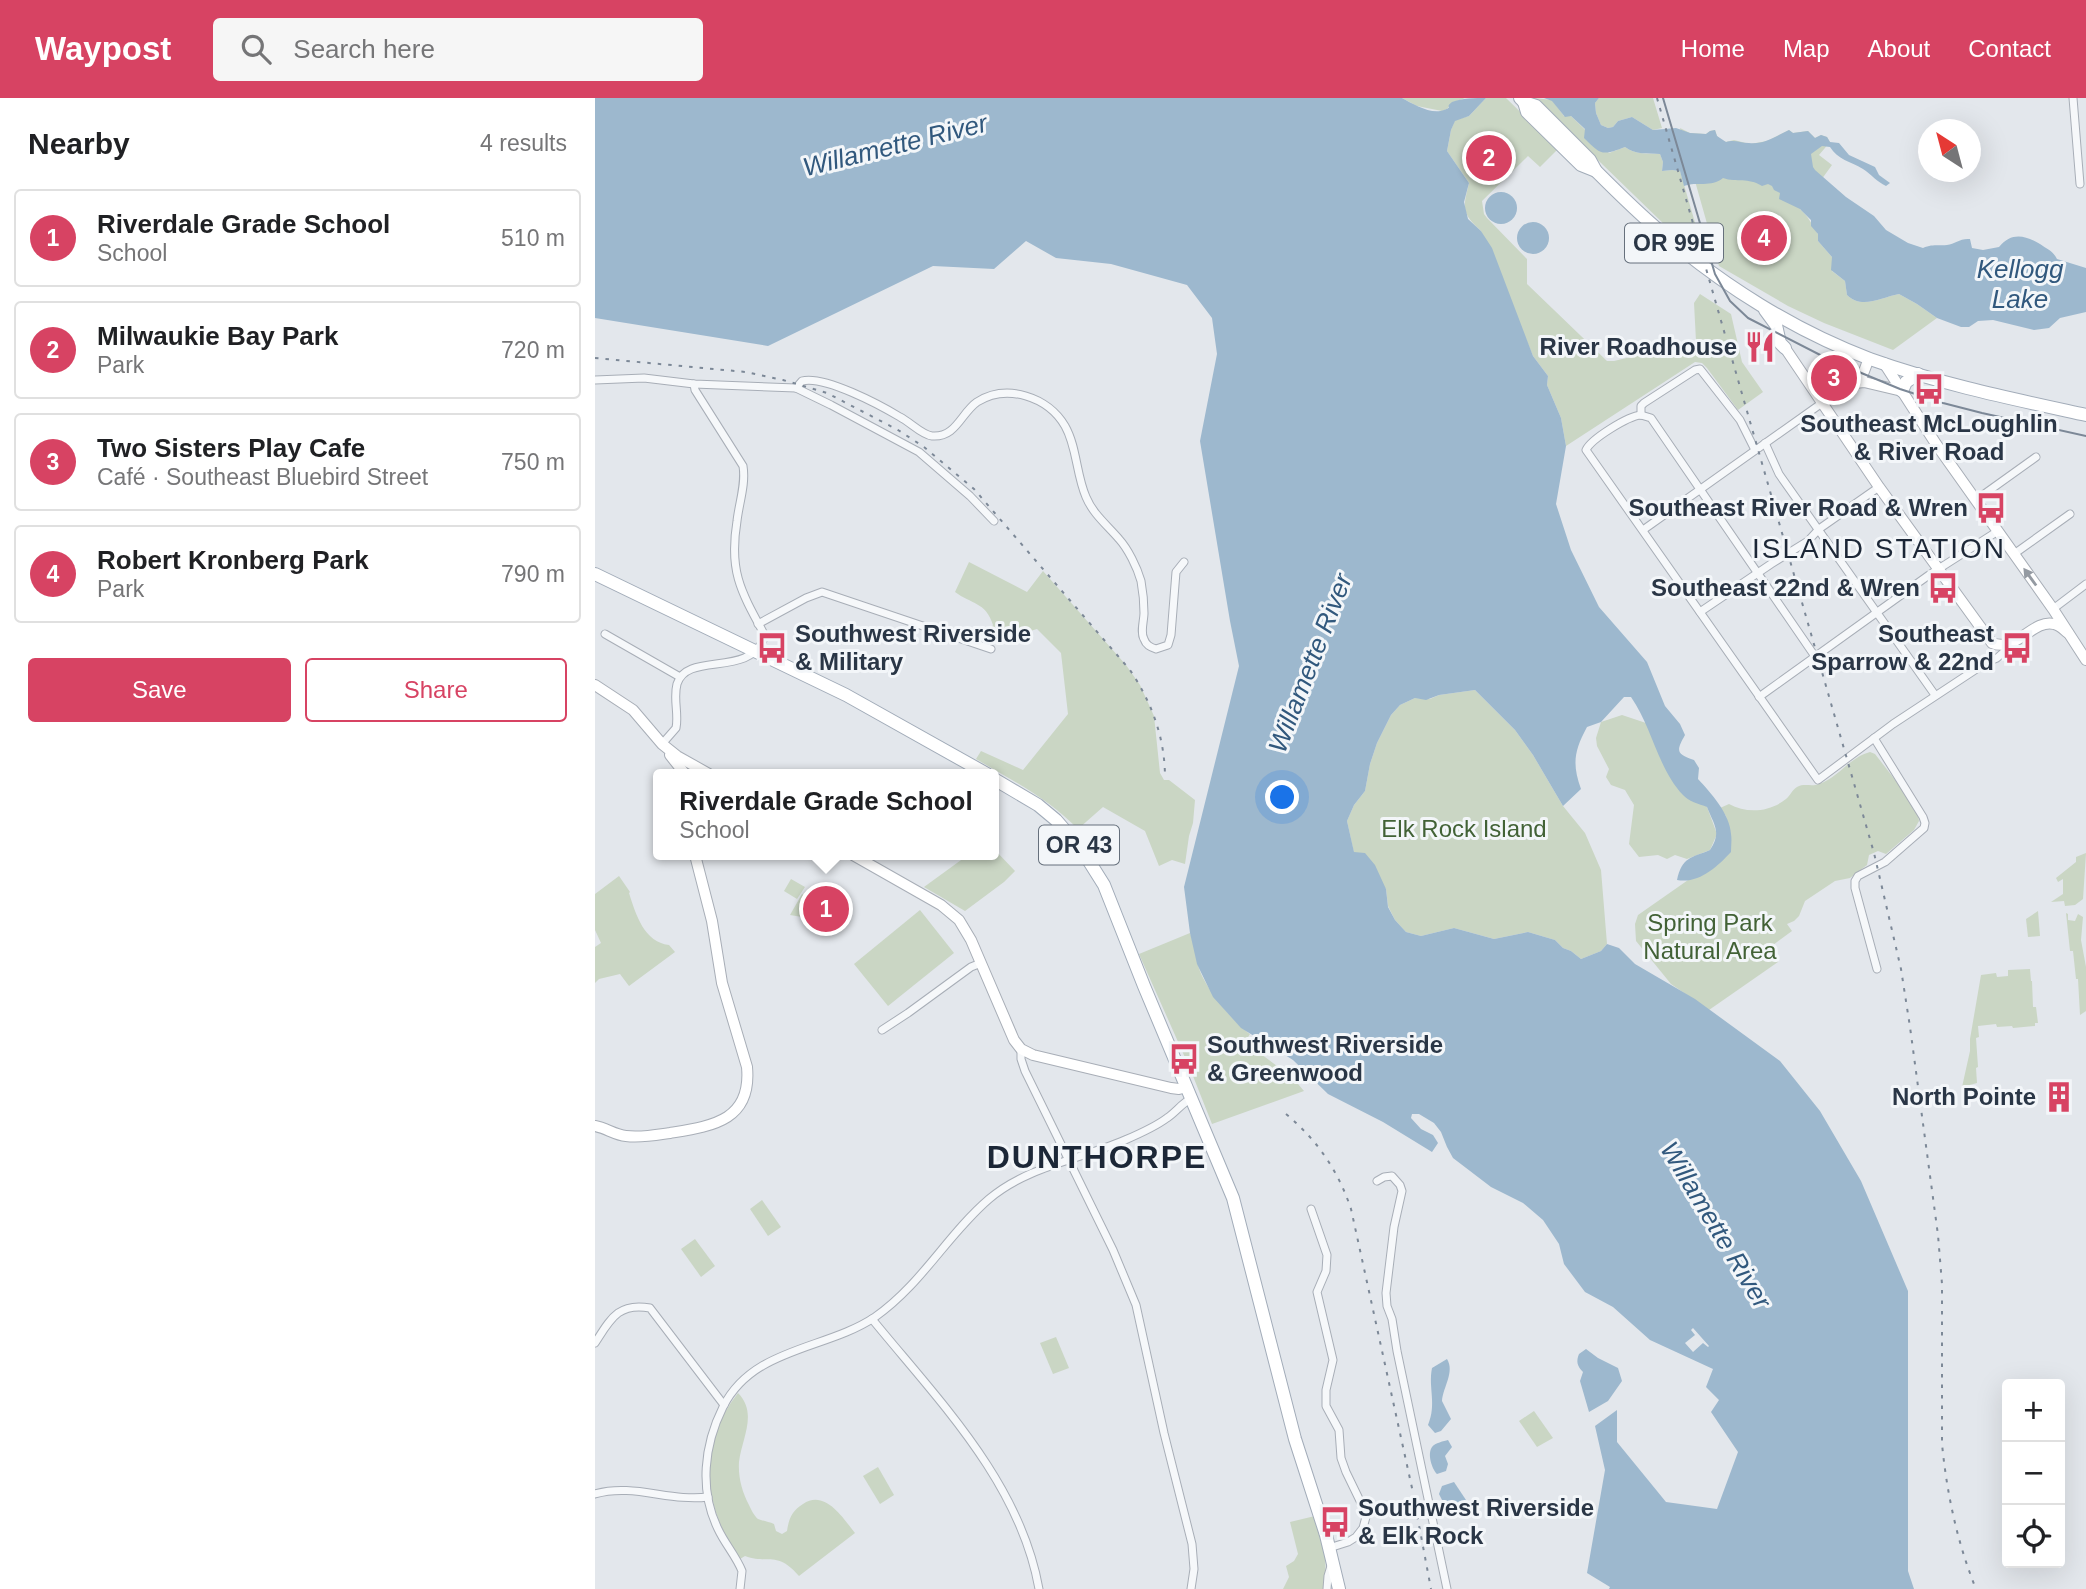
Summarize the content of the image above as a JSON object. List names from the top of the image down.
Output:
{
  "streets": {
    "main road": ["OR 99E", "OR 43"]
  },
  "districts": ["ISLAND STATION", "DUNTHORPE"],
  "water": ["Willamette River", "Kellogg Lake"],
  "parks": ["Elk Rock Island", "Spring Park Natural Area"],
  "places": {
    "restaurant": ["River Roadhouse"],
    "bus stop": [
      "Southeast McLoughlin & River Road",
      "Southeast River Road & Wren",
      "Southeast 22nd & Wren",
      "Southwest Riverside & Military",
      "Southeast Sparrow & 22nd",
      "Southwest Riverside & Greenwood",
      "Southwest Riverside & Elk Rock"
    ],
    "building": ["North Pointe"]
  },
  "north": "top left",
  "page": {
    "header": "Waypost",
    "search": "Search here",
    "nav": [
      "Home",
      "Map",
      "About",
      "Contact"
    ],
    "heading": ["Nearby", "4 results"],
    "pins": [
      "2",
      "4",
      "3",
      "1"
    ],
    "list": [
      {
        "mark": "1",
        "name": "Riverdale Grade School",
        "note": "School",
        "value": "510 m"
      },
      {
        "mark": "2",
        "name": "Milwaukie Bay Park",
        "note": "Park",
        "value": "720 m"
      },
      {
        "mark": "3",
        "name": "Two Sisters Play Cafe",
        "note": "Café · Southeast Bluebird Street",
        "value": "750 m"
      },
      {
        "mark": "4",
        "name": "Robert Kronberg Park",
        "note": "Park",
        "value": "790 m"
      }
    ],
    "buttons": ["Save", "Share"],
    "popup": ["Riverdale Grade School", "School"],
    "map_buttons": ["+", "−"]
  }
}
